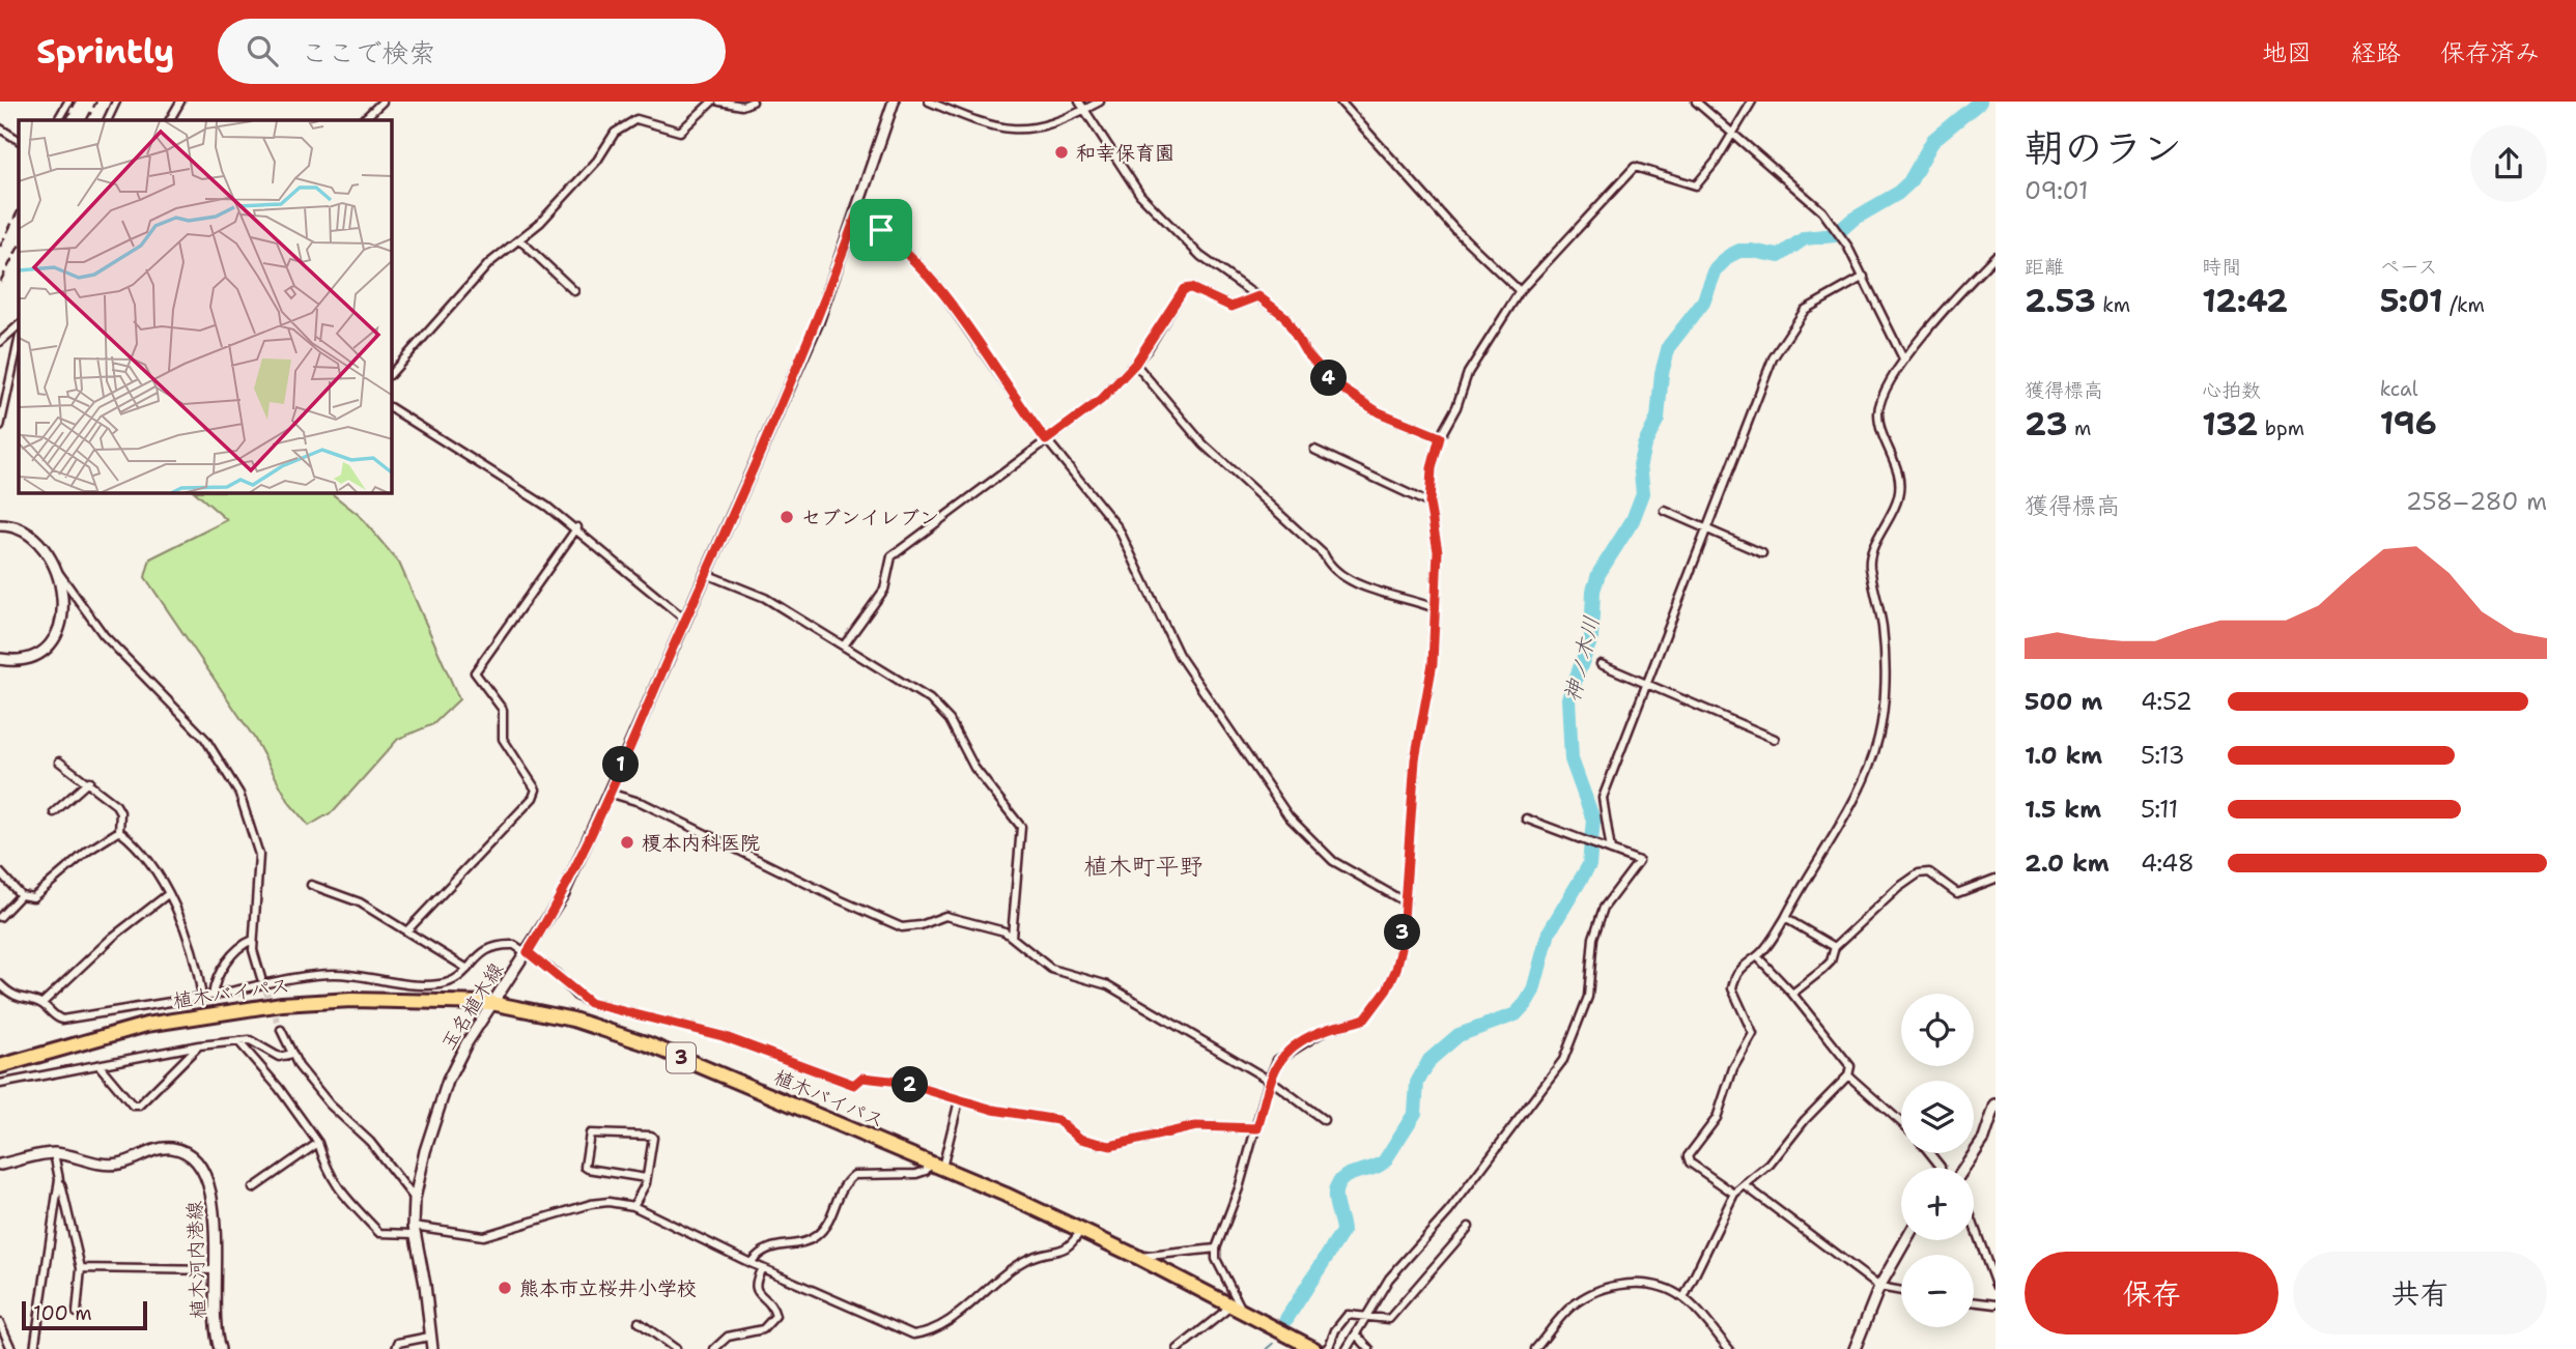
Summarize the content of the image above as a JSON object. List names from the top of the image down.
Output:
{
  "streets": {
    "highway": ["植木バイパス", "3"],
    "main road": ["玉名植木線", "植木河内港線"]
  },
  "crossings": [
    ["植木バイパス", "玉名植木線"]
  ],
  "districts": ["植木町平野"],
  "water": ["神ノ木川"],
  "places": [
    "和幸保育園",
    "セブンイレブン",
    "榎本内科医院",
    "熊本市立桜井小学校"
  ],
  "scale_bar": "100 m",
  "page": {
    "header": "Sprintly",
    "search": "ここで検索",
    "nav": ["地図", "経路", "保存済み"],
    "heading": ["朝のラン", "09:01"],
    "stats": [
      ["距離", "2.53 km"],
      ["時間", "12:42"],
      ["ペース", "5:01 /km"],
      ["獲得標高", "23 m"],
      ["心拍数", "132 bpm"],
      ["kcal", "196"]
    ],
    "pins": [
      "4",
      "1",
      "3",
      "2"
    ],
    "chart": ["獲得標高", "258–280 m"],
    "list": [
      {
        "name": "500 m",
        "note": "4:52"
      },
      {
        "name": "1.0 km",
        "note": "5:13"
      },
      {
        "name": "1.5 km",
        "note": "5:11"
      },
      {
        "name": "2.0 km",
        "note": "4:48"
      }
    ],
    "map_buttons": ["+", "−"],
    "buttons": ["保存", "共有"],
    "scale": "100 m"
  }
}
